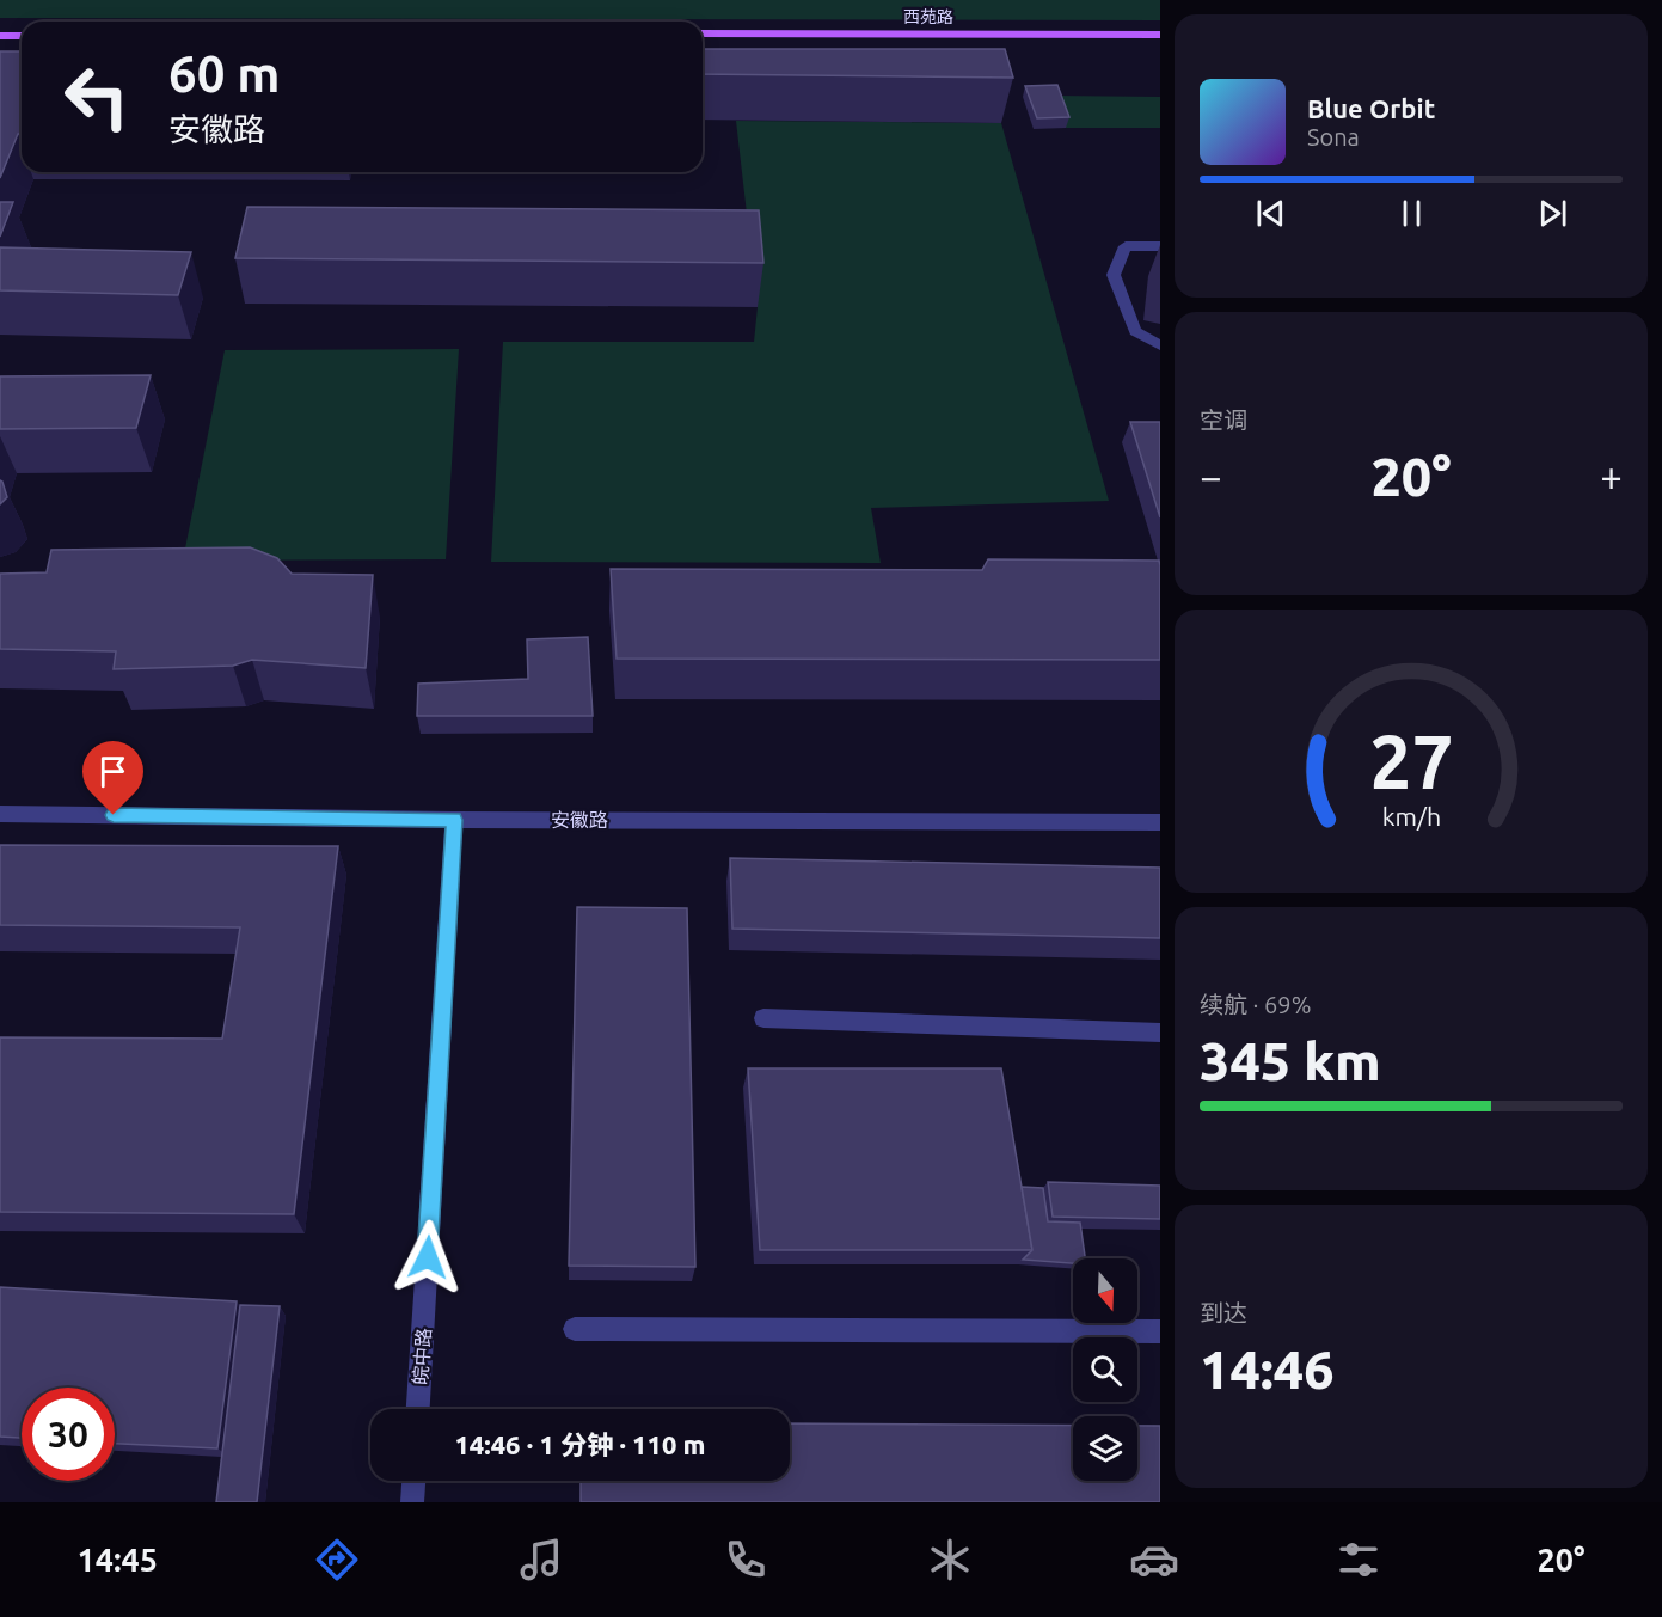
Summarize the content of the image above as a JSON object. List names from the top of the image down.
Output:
{
  "streets": {
    "main road": ["西苑路"],
    "street": ["安徽路", "皖中路"]
  },
  "crossings": [
    ["安徽路", "皖中路"]
  ],
  "north": "bottom",
  "page": {
    "turn": ["60 m", "安徽路"],
    "song": ["Blue Orbit", "Sona"],
    "tile": [
      "空调",
      ["续航 · 69%", "345 km"],
      ["到达", "14:46"]
    ],
    "heat": ["−", "20°", "+"],
    "limit": "30",
    "trip": "14:46 · 1 分钟 · 110 m",
    "tabs": ["14:45", "20°"],
    "gauge": ["27", "km/h"]
  }
}
